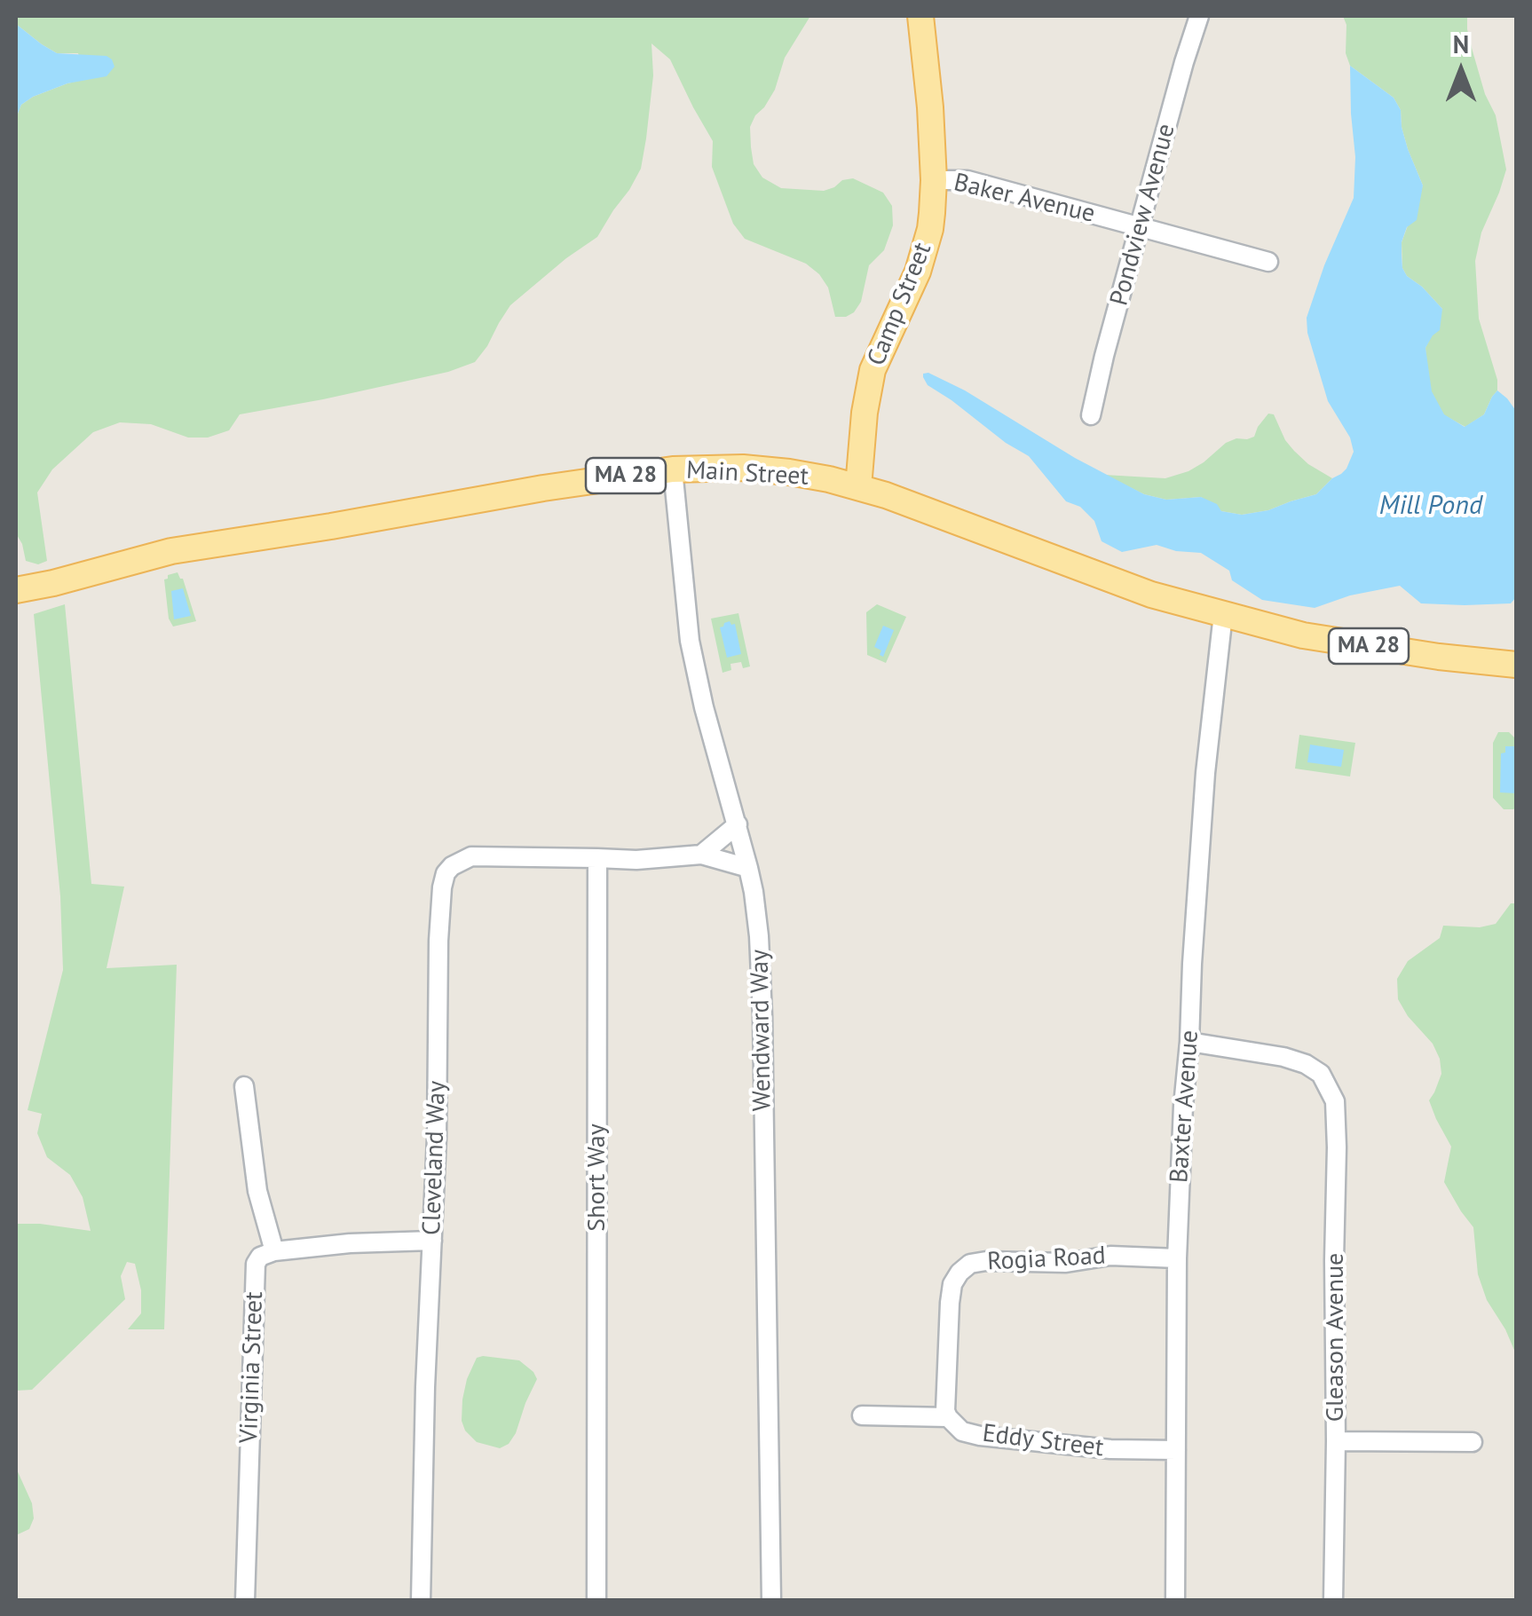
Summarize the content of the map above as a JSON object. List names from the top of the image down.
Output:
{
  "streets": {
    "main road": ["Camp Street", "Main Street", "MA 28"],
    "street": [
      "Baker Avenue",
      "Pondview Avenue",
      "Wendward Way",
      "Baxter Avenue",
      "Cleveland Way",
      "Short Way",
      "Rogia Road",
      "Gleason Avenue",
      "Virginia Street",
      "Eddy Street"
    ]
  },
  "crossings": [
    ["Baker Avenue", "Pondview Avenue"],
    ["Baker Avenue", "Camp Street"],
    ["Camp Street", "Main Street"],
    ["Main Street", "Wendward Way"],
    ["Main Street", "Baxter Avenue"],
    ["Baxter Avenue", "Rogia Road"],
    ["Baxter Avenue", "Gleason Avenue"],
    ["Baxter Avenue", "Eddy Street"],
    ["Cleveland Way", "Short Way"],
    ["Rogia Road", "Eddy Street"]
  ],
  "water": ["Mill Pond"],
  "north": "top"
}
